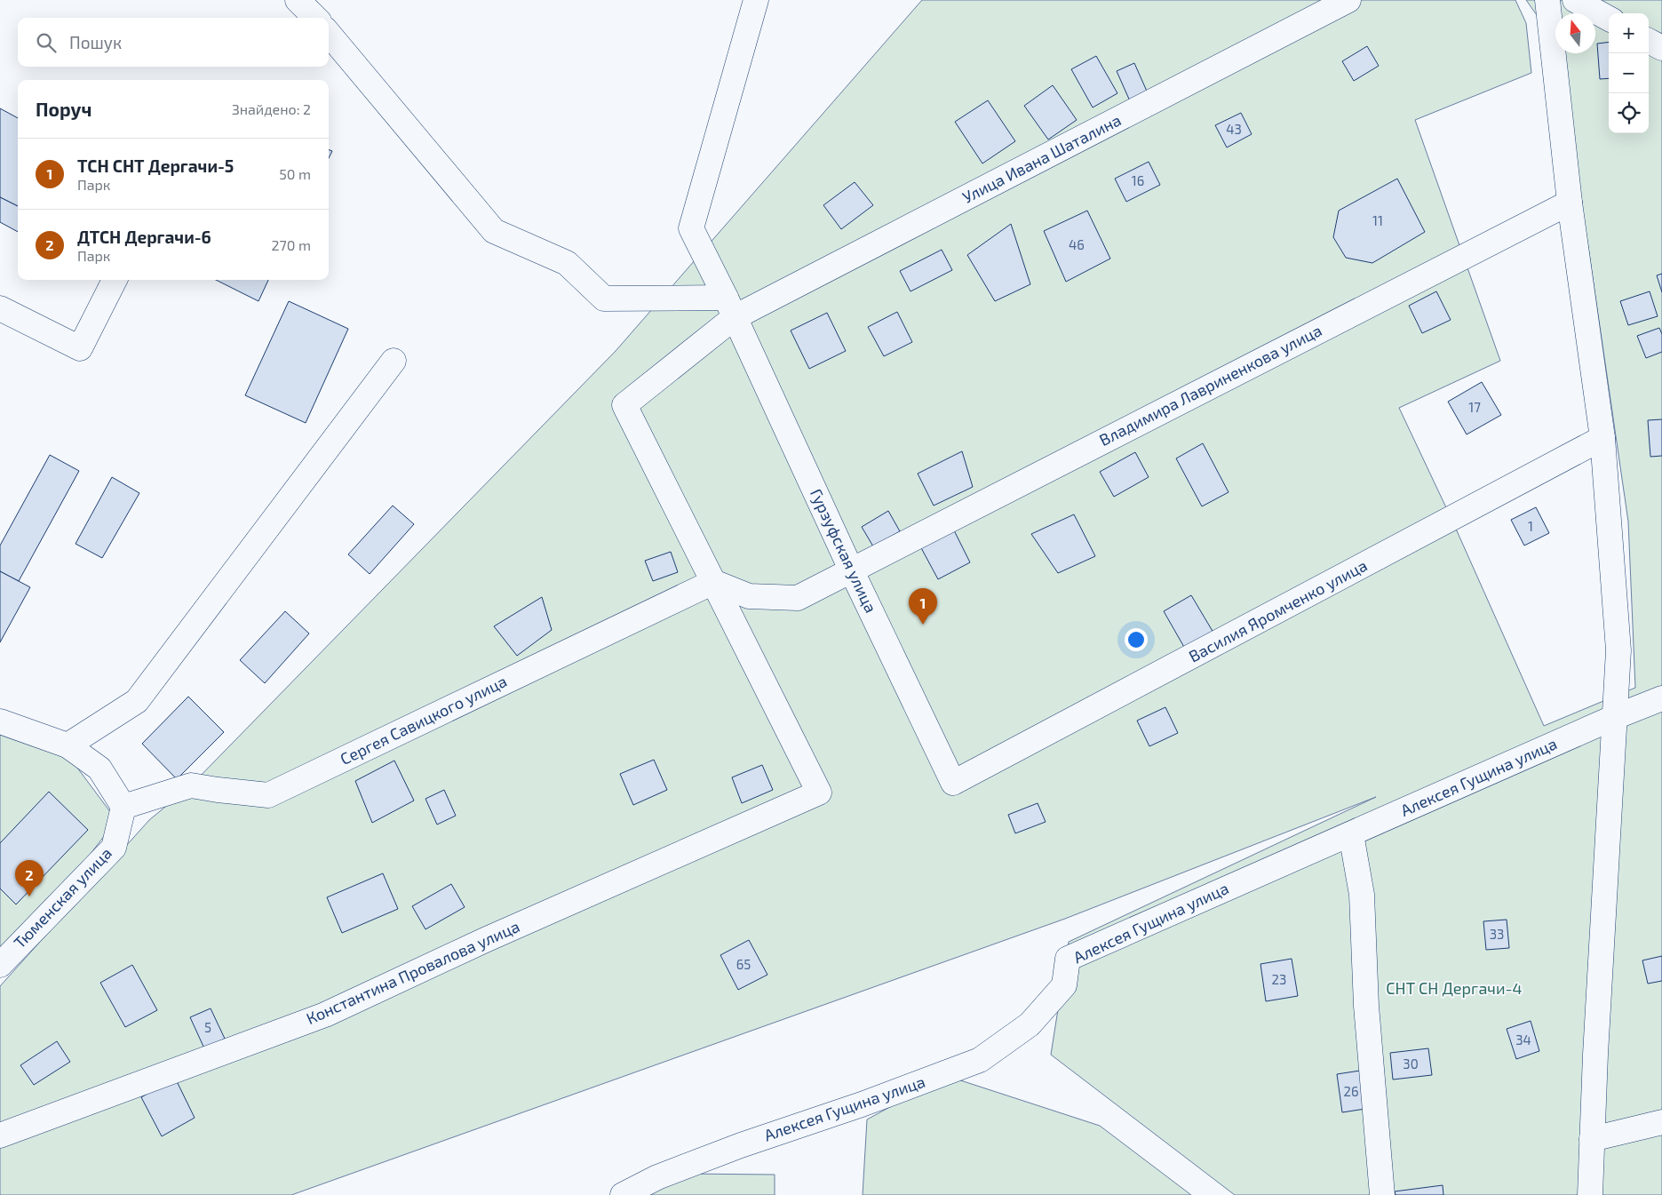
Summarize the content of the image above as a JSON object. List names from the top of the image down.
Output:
{
  "streets": {
    "street": [
      "Улица Ивана Шаталина",
      "Владимира Лавриненкова улица",
      "Гурзуфская улица",
      "Василия Яромченко улица",
      "Сергея Савицкого улица",
      "Алексея Гущина улица",
      "Тюменская улица",
      "Константина Провалова улица"
    ]
  },
  "crossings": [
    ["Улица Ивана Шаталина", "Владимира Лавриненкова улица"],
    ["Улица Ивана Шаталина", "Гурзуфская улица"],
    ["Улица Ивана Шаталина", "Сергея Савицкого улица"],
    ["Улица Ивана Шаталина", "Константина Провалова улица"],
    ["Владимира Лавриненкова улица", "Гурзуфская улица"],
    ["Владимира Лавриненкова улица", "Сергея Савицкого улица"],
    ["Владимира Лавриненкова улица", "Константина Провалова улица"],
    ["Гурзуфская улица", "Василия Яромченко улица"],
    ["Сергея Савицкого улица", "Тюменская улица"],
    ["Сергея Савицкого улица", "Константина Провалова улица"]
  ],
  "parks": ["СНТ СН Дергачи-4"],
  "house_numbers": [
    "43",
    "16",
    "11",
    "46",
    "17",
    "1",
    "33",
    "65",
    "23",
    "5",
    "34",
    "30",
    "26"
  ],
  "north": "top",
  "page": {
    "map_buttons": ["+", "−"],
    "search": "Пошук",
    "heading": ["Поруч", "Знайдено: 2"],
    "list": [
      {
        "mark": "1",
        "name": "ТСН СНТ Дергачи-5",
        "note": "Парк",
        "value": "50 m"
      },
      {
        "mark": "2",
        "name": "ДТСН Дергачи-6",
        "note": "Парк",
        "value": "270 m"
      }
    ],
    "pins": ["1", "2"]
  }
}
